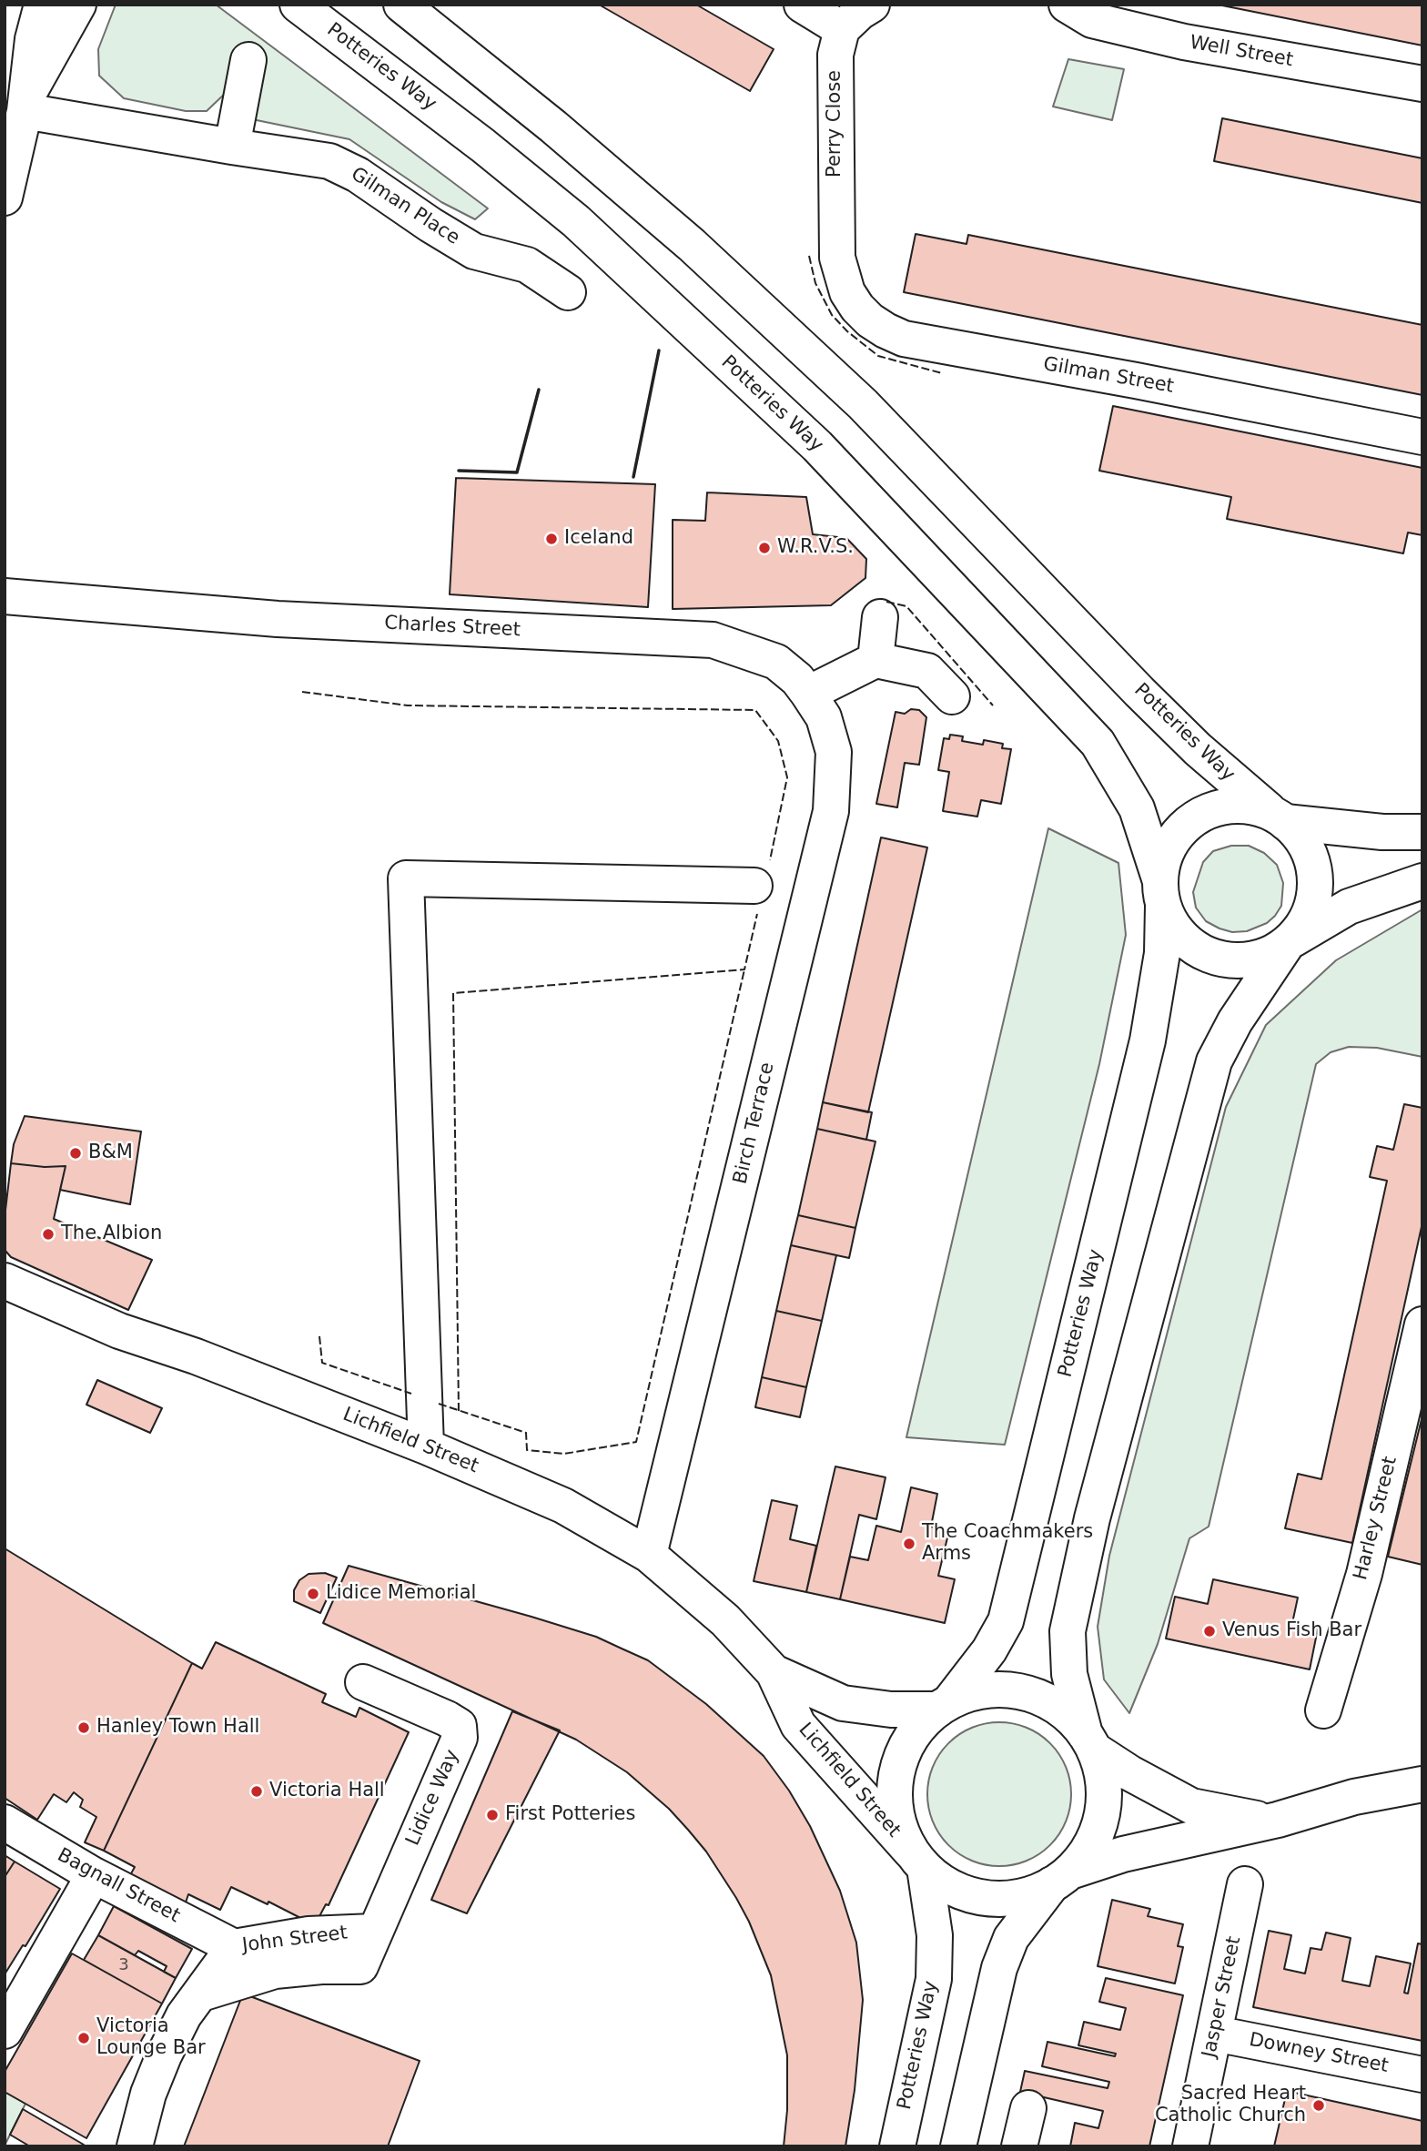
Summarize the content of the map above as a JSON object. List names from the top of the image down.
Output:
{
  "streets": {
    "main road": [
      "Well Street",
      "Potteries Way",
      "Perry Close",
      "Gilman Place",
      "Gilman Street",
      "Charles Street",
      "Birch Terrace",
      "Lichfield Street",
      "Harley Street",
      "Lidice Way",
      "Bagnall Street",
      "John Street",
      "Jasper Street",
      "Downey Street"
    ]
  },
  "crossings": [
    ["Potteries Way", "Lichfield Street"],
    ["Perry Close", "Gilman Street"],
    ["Charles Street", "Birch Terrace"],
    ["Birch Terrace", "Lichfield Street"],
    ["Lidice Way", "John Street"],
    ["Bagnall Street", "John Street"],
    ["Jasper Street", "Downey Street"]
  ],
  "places": [
    "Iceland",
    "W.R.V.S.",
    "B&M",
    "The Albion",
    "The Coachmakers Arms",
    "Lidice Memorial",
    "Venus Fish Bar",
    "Hanley Town Hall",
    "Victoria Hall",
    "First Potteries",
    "Victoria Lounge Bar",
    "Sacred Heart Catholic Church"
  ],
  "house_numbers": ["3"]
}
